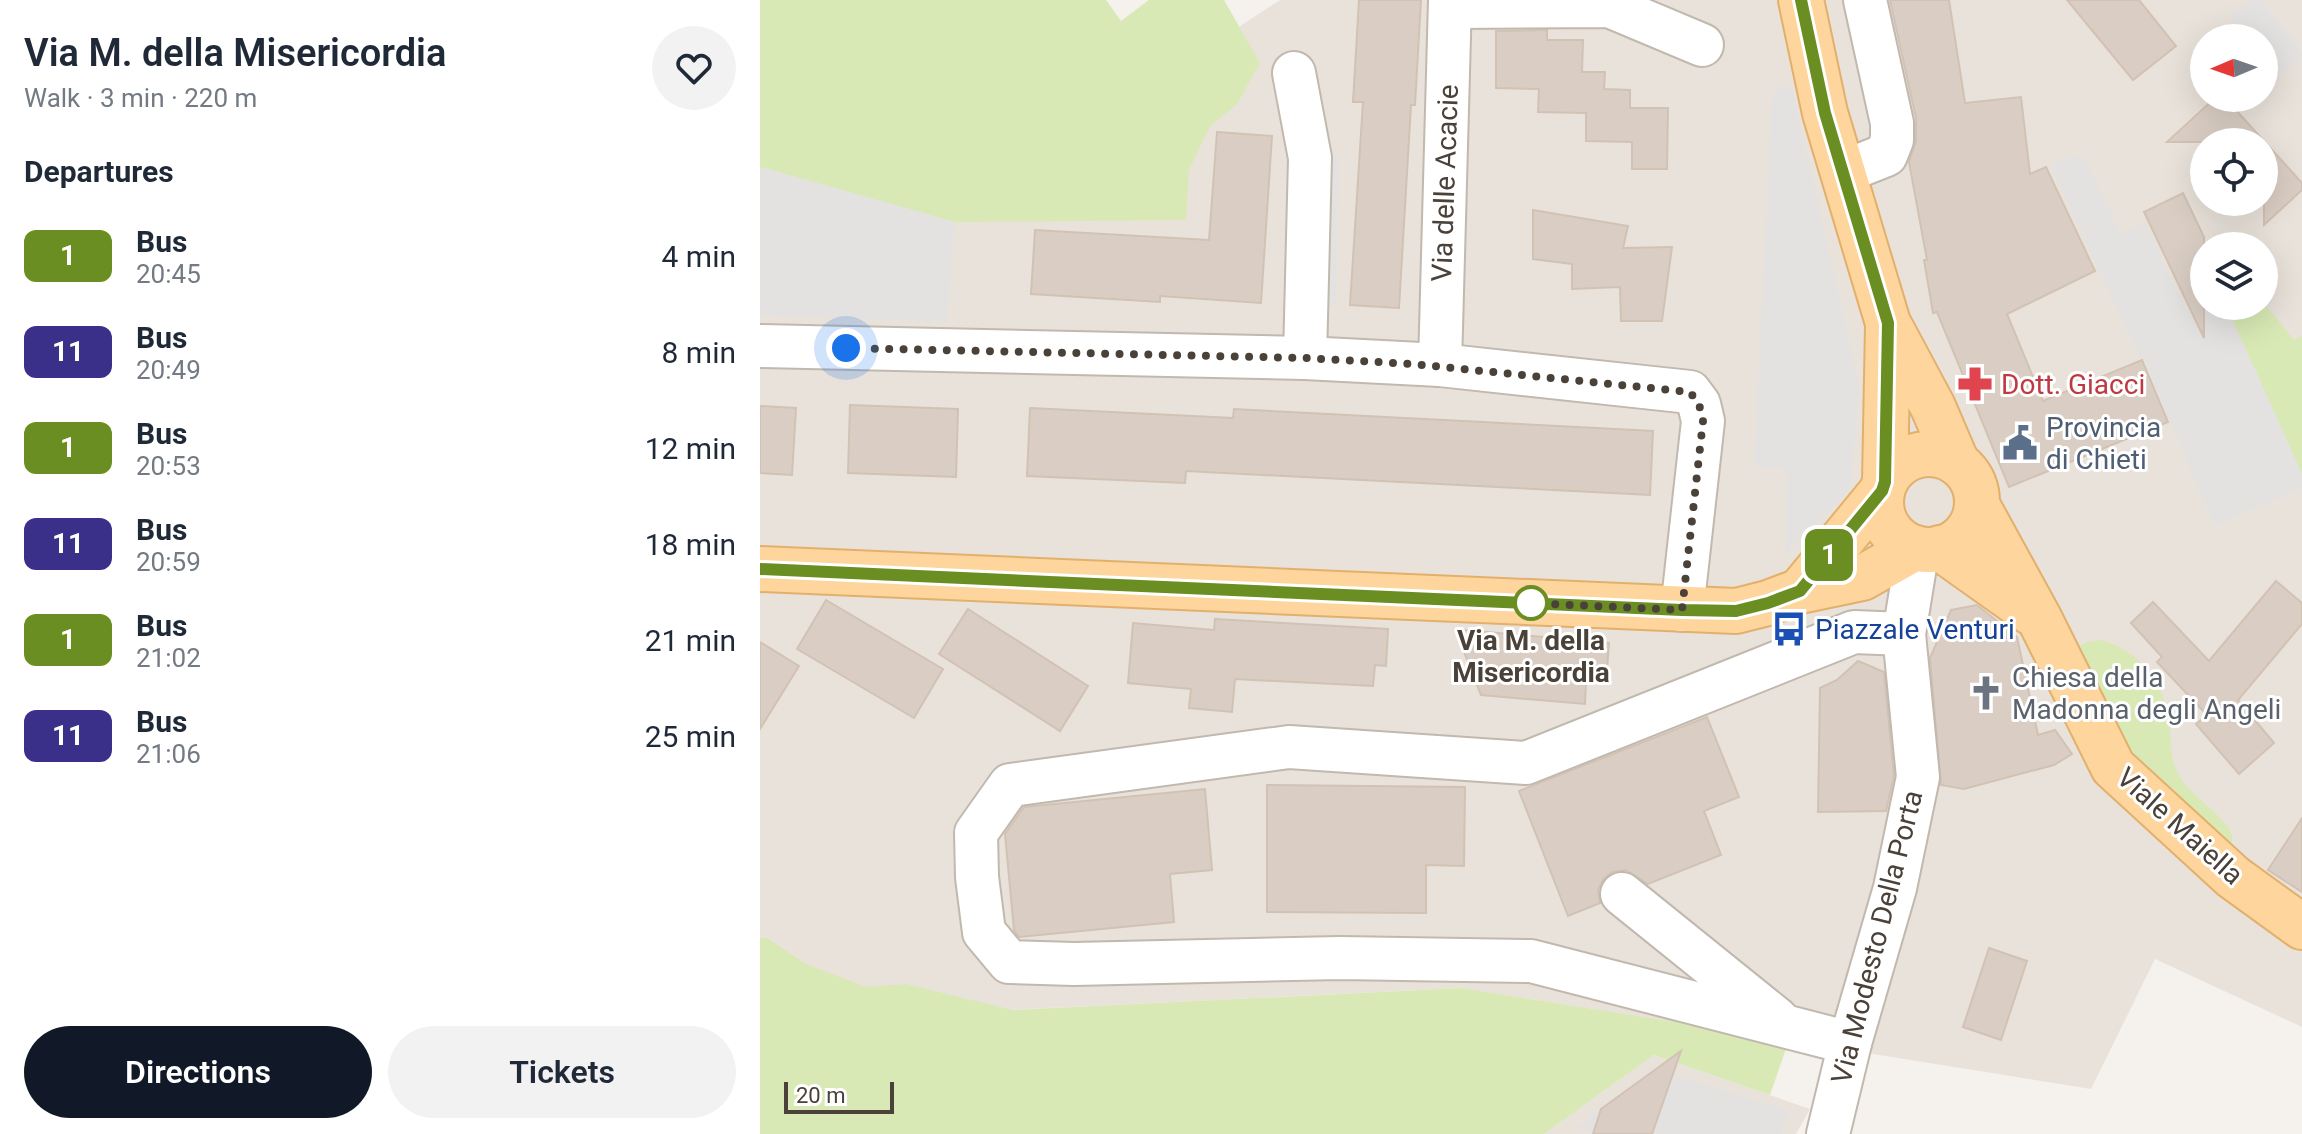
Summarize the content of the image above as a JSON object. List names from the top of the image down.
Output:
{
  "streets": {
    "main road": ["Viale Maiella"],
    "street": ["Via delle Acacie", "Via Modesto Della Porta"]
  },
  "crossings": [
    ["Viale Maiella", "Via Modesto Della Porta"]
  ],
  "places": {
    "pharmacy": ["Dott. Giacci"],
    "public building": ["Provincia di Chieti"],
    "other": ["Via M. della Misericordia"],
    "bus stop": ["Piazzale Venturi"],
    "church": ["Chiesa della Madonna degli Angeli"]
  },
  "lines": ["bus line 1"],
  "scale_bar": "20 m",
  "north": "left",
  "page": {
    "heading": [
      ["Via M. della Misericordia", "Walk · 3 min · 220 m"],
      "Departures"
    ],
    "on_map": "1",
    "list": [
      {
        "mark": "1",
        "name": "Bus",
        "note": "20:45",
        "value": "4 min"
      },
      {
        "mark": "11",
        "name": "Bus",
        "note": "20:49",
        "value": "8 min"
      },
      {
        "mark": "1",
        "name": "Bus",
        "note": "20:53",
        "value": "12 min"
      },
      {
        "mark": "11",
        "name": "Bus",
        "note": "20:59",
        "value": "18 min"
      },
      {
        "mark": "1",
        "name": "Bus",
        "note": "21:02",
        "value": "21 min"
      },
      {
        "mark": "11",
        "name": "Bus",
        "note": "21:06",
        "value": "25 min"
      }
    ],
    "buttons": ["Directions", "Tickets"],
    "scale": "20 m"
  }
}
